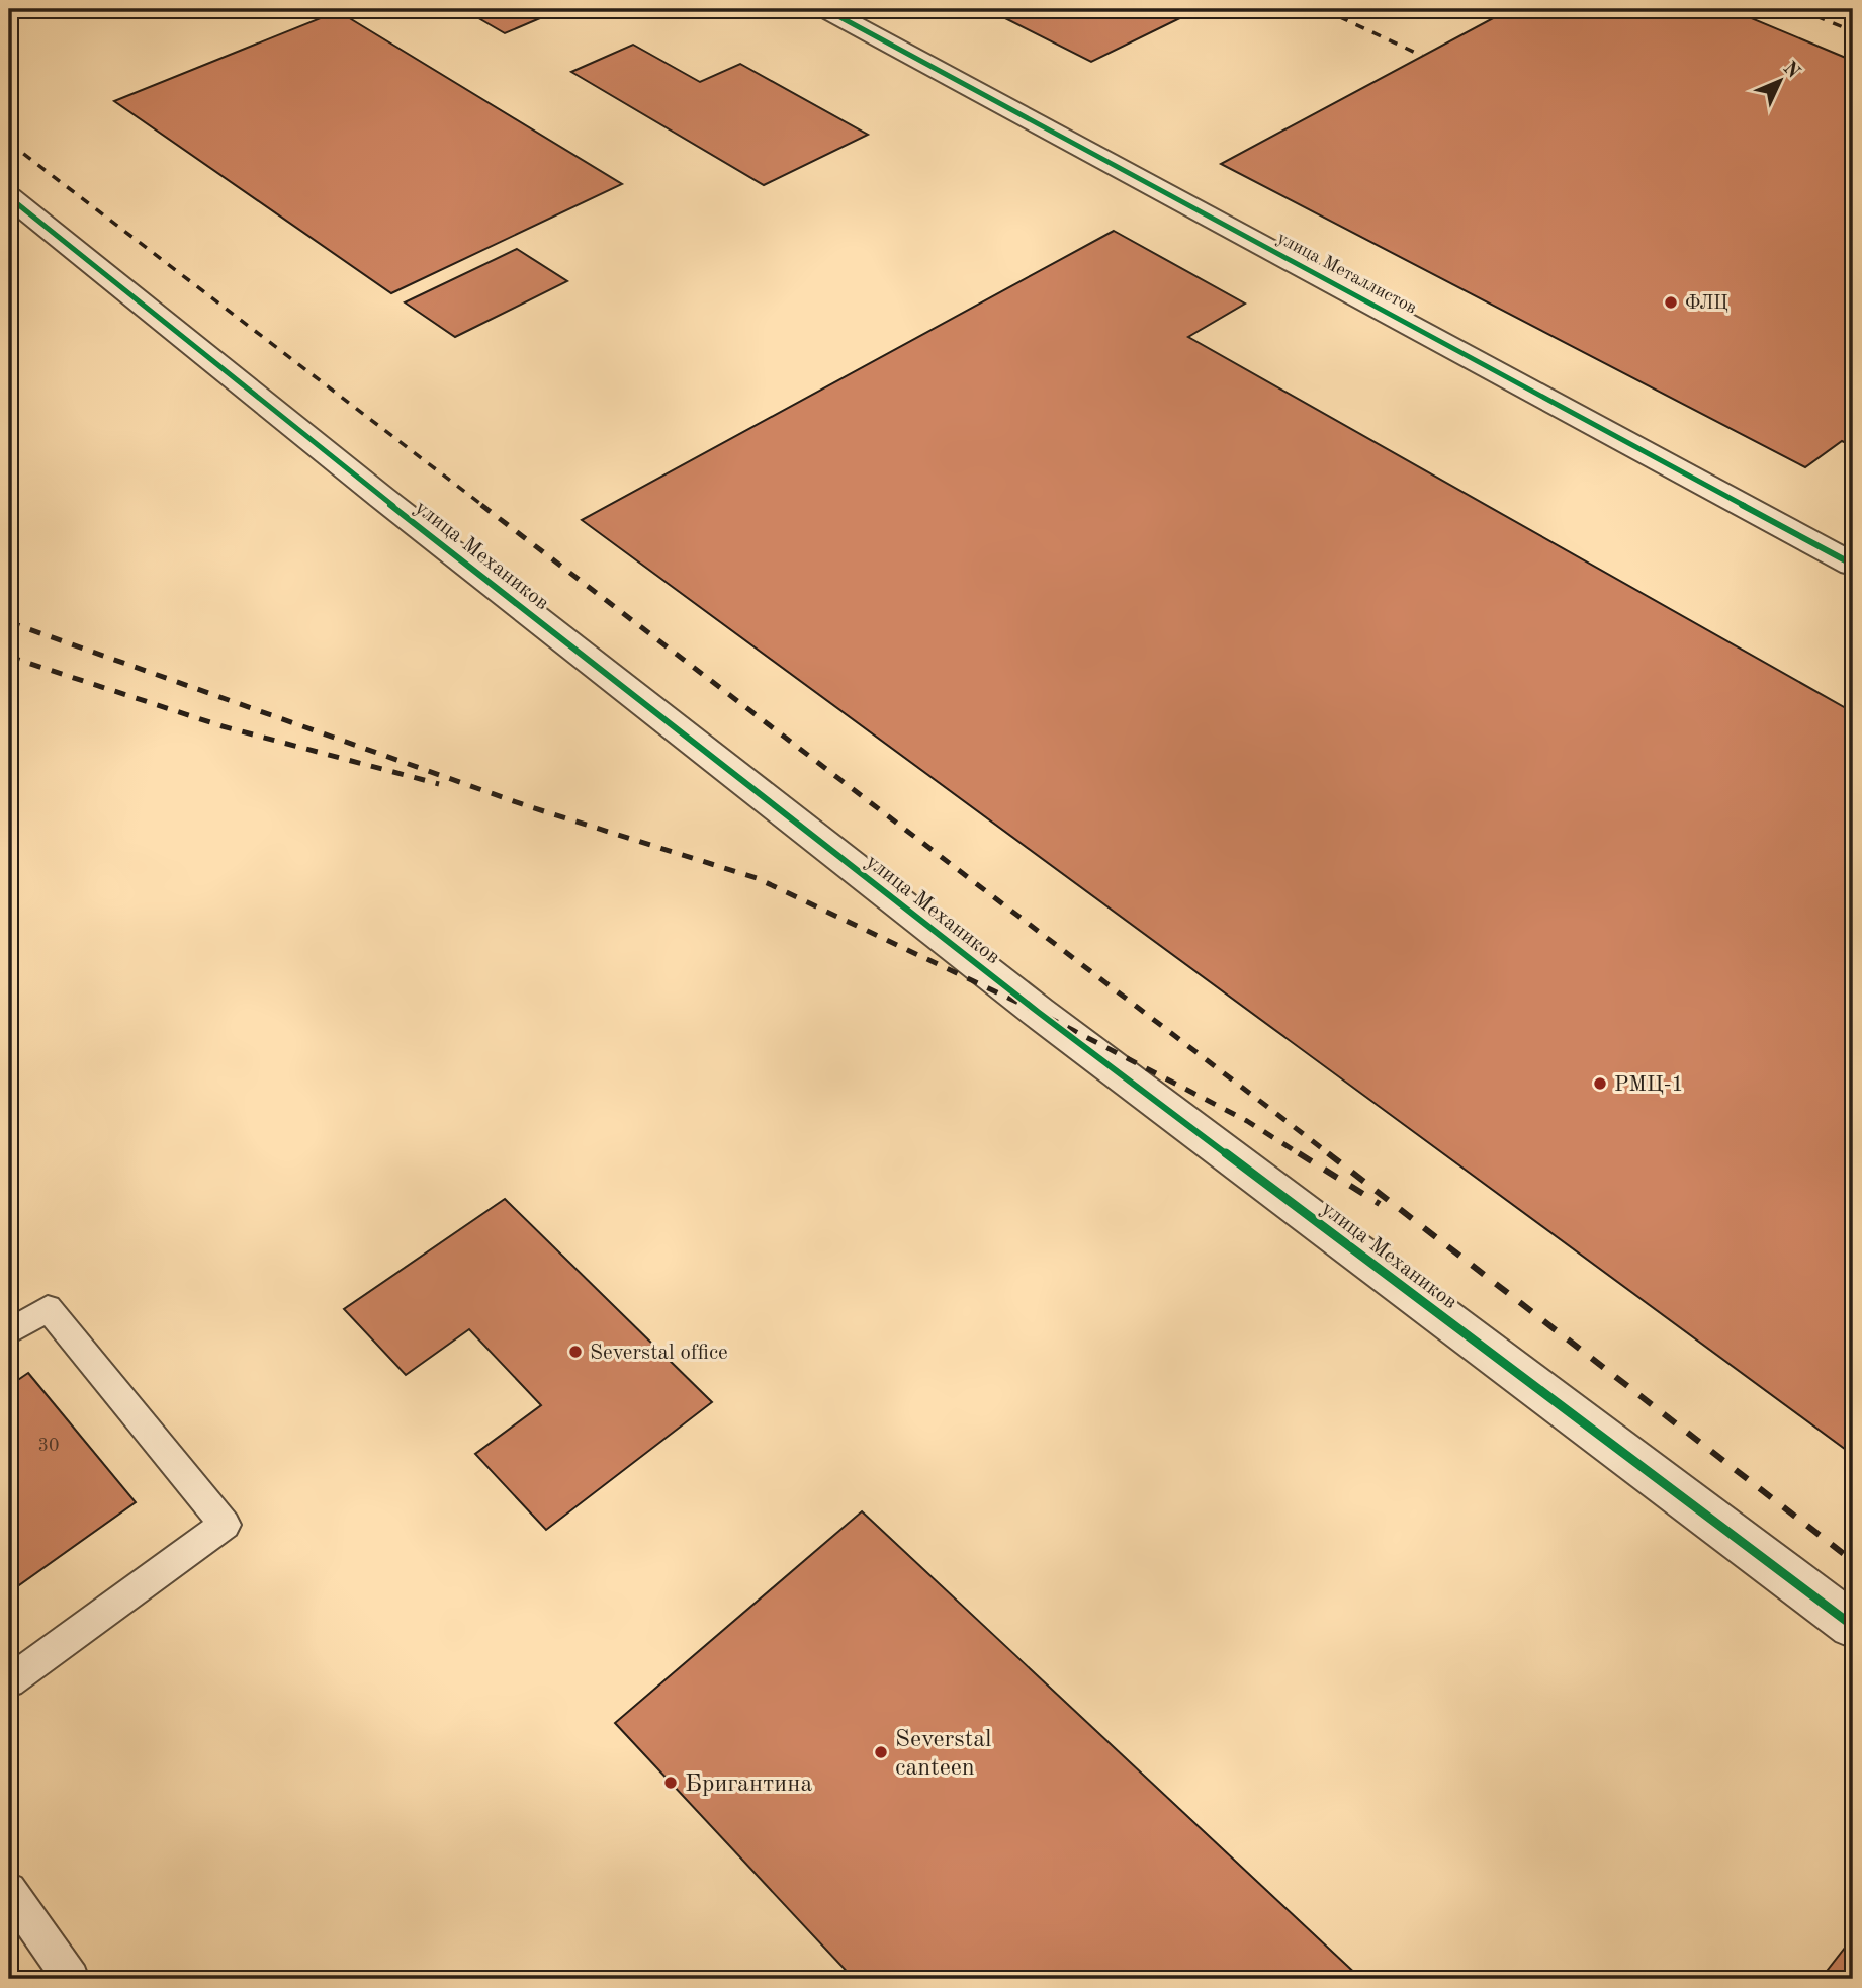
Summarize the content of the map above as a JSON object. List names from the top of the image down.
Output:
{
  "streets": {
    "street": ["улица Металлистов", "улица Механиков"]
  },
  "places": [
    "ФЛЦ",
    "РМЦ-1",
    "Severstal office",
    "Severstal canteen",
    "Бригантина"
  ],
  "house_numbers": ["30"],
  "north": "top right"
}
